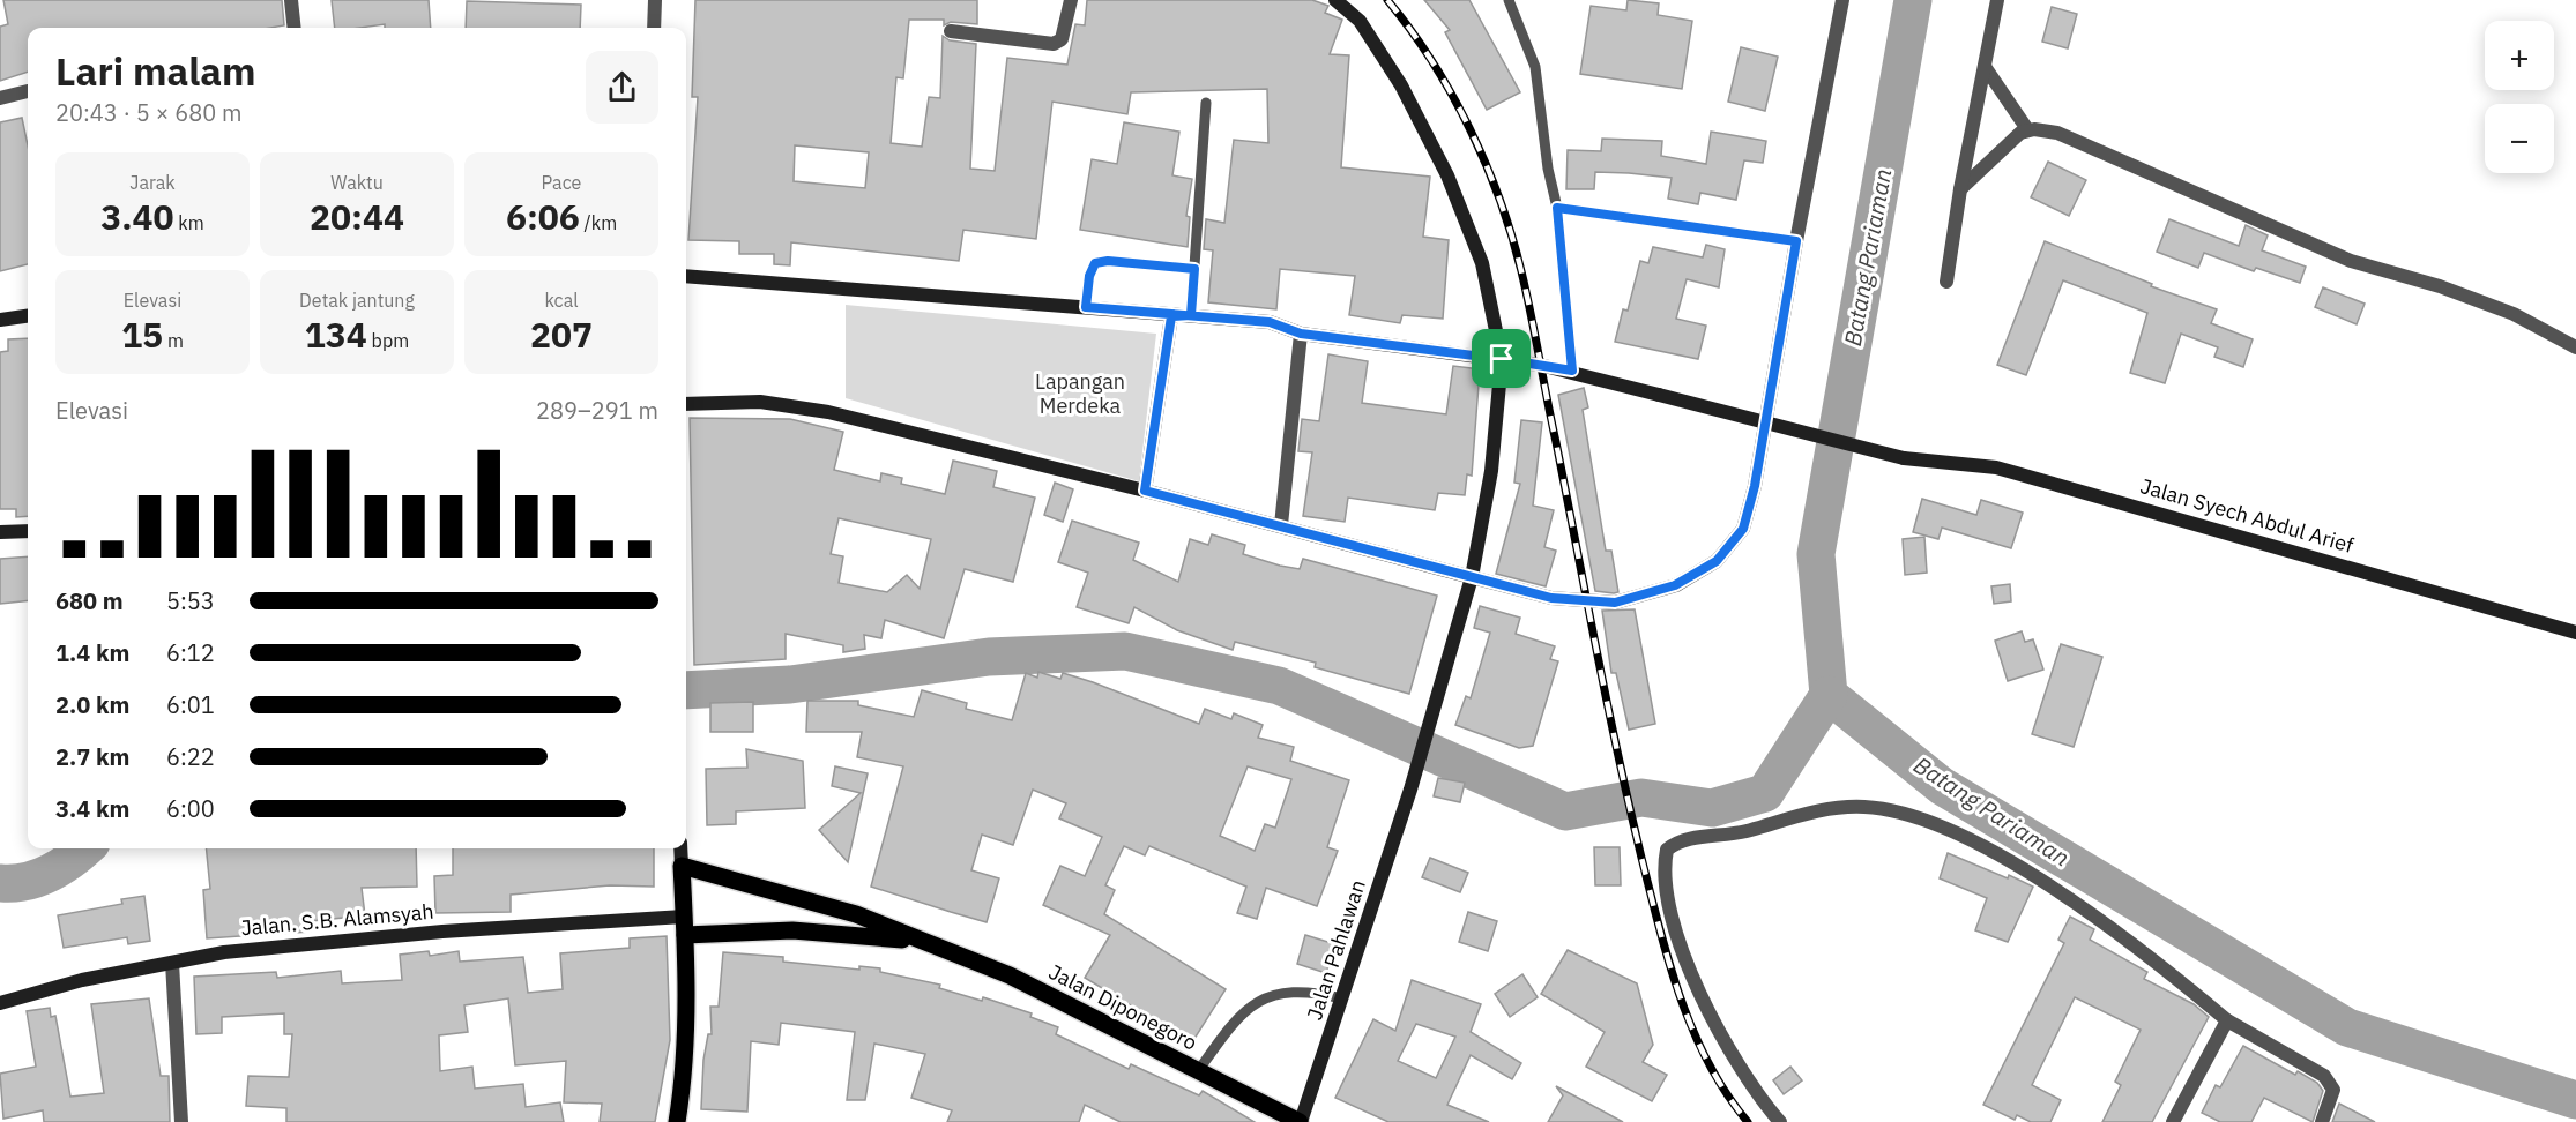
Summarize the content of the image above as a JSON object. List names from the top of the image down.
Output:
{
  "streets": {
    "main road": ["Jalan Diponegoro"],
    "street": ["Jalan Syech Abdul Arief", "Jalan. S.B. Alamsyah", "Jalan Pahlawan"]
  },
  "crossings": [
    ["Jalan Syech Abdul Arief", "Jalan Pahlawan"],
    ["Jalan. S.B. Alamsyah", "Jalan Diponegoro"],
    ["Jalan Pahlawan", "Jalan Diponegoro"]
  ],
  "water": ["Batang Pariaman"],
  "parks": ["Lapangan Merdeka"],
  "page": {
    "map_buttons": ["+", "−"],
    "heading": ["Lari malam", "20:43 · 5 × 680 m"],
    "stats": [
      ["Jarak", "3.40 km"],
      ["Waktu", "20:44"],
      ["Pace", "6:06 /km"],
      ["Elevasi", "15 m"],
      ["Detak jantung", "134 bpm"],
      ["kcal", "207"]
    ],
    "chart": ["Elevasi", "289–291 m"],
    "list": [
      {
        "name": "680 m",
        "note": "5:53"
      },
      {
        "name": "1.4 km",
        "note": "6:12"
      },
      {
        "name": "2.0 km",
        "note": "6:01"
      },
      {
        "name": "2.7 km",
        "note": "6:22"
      },
      {
        "name": "3.4 km",
        "note": "6:00"
      }
    ]
  }
}
